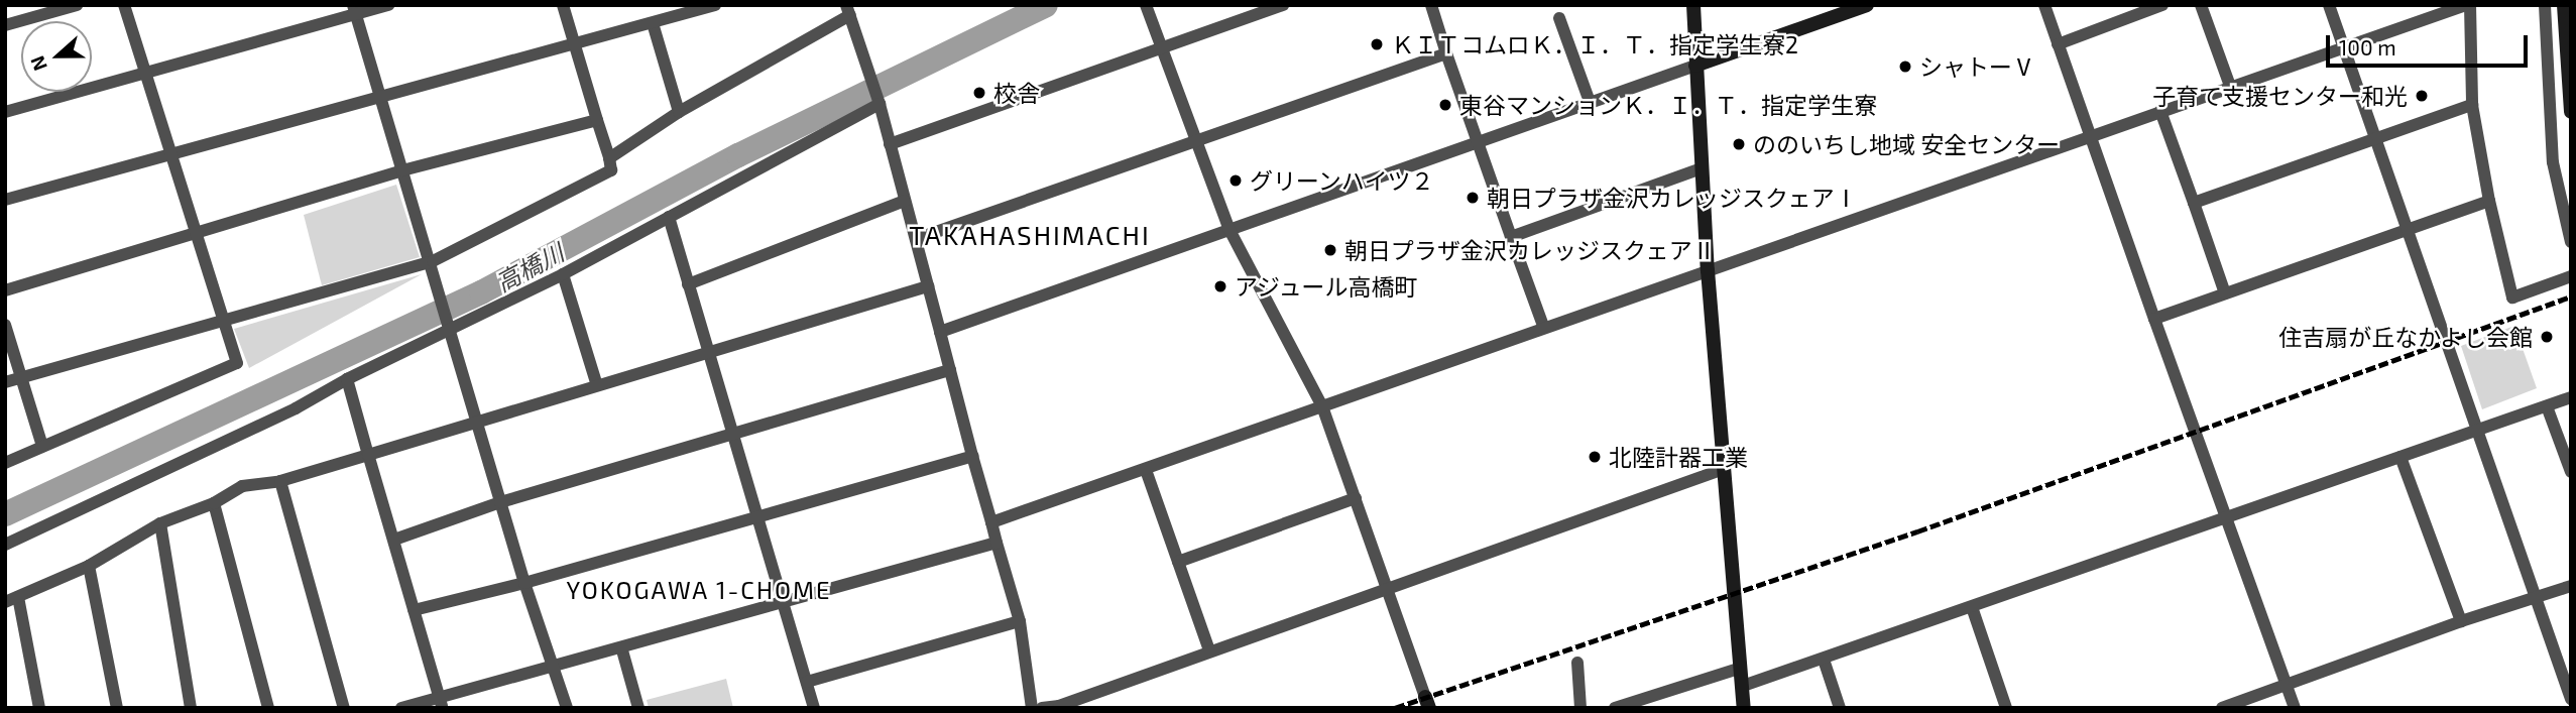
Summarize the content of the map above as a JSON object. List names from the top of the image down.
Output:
{
  "districts": ["TAKAHASHIMACHI", "YOKOGAWA 1-CHOME"],
  "water": ["高橋川"],
  "places": [
    "ＫＩＴコムロＫ．Ｉ．Ｔ．指定学生寮2",
    "シャトーⅤ",
    "校舎",
    "子育て支援センター和光",
    "東谷マンションＫ．Ｉ．Ｔ．指定学生寮",
    "ののいちし地域 安全センター",
    "グリーンハイツ２",
    "朝日プラザ金沢カレッジスクェアⅠ",
    "朝日プラザ金沢カレッジスクェアⅡ",
    "アジュール高橋町",
    "住吉扇が丘なかよし会館",
    "北陸計器工業"
  ],
  "scale_bar": "100 m",
  "north": "left"
}
